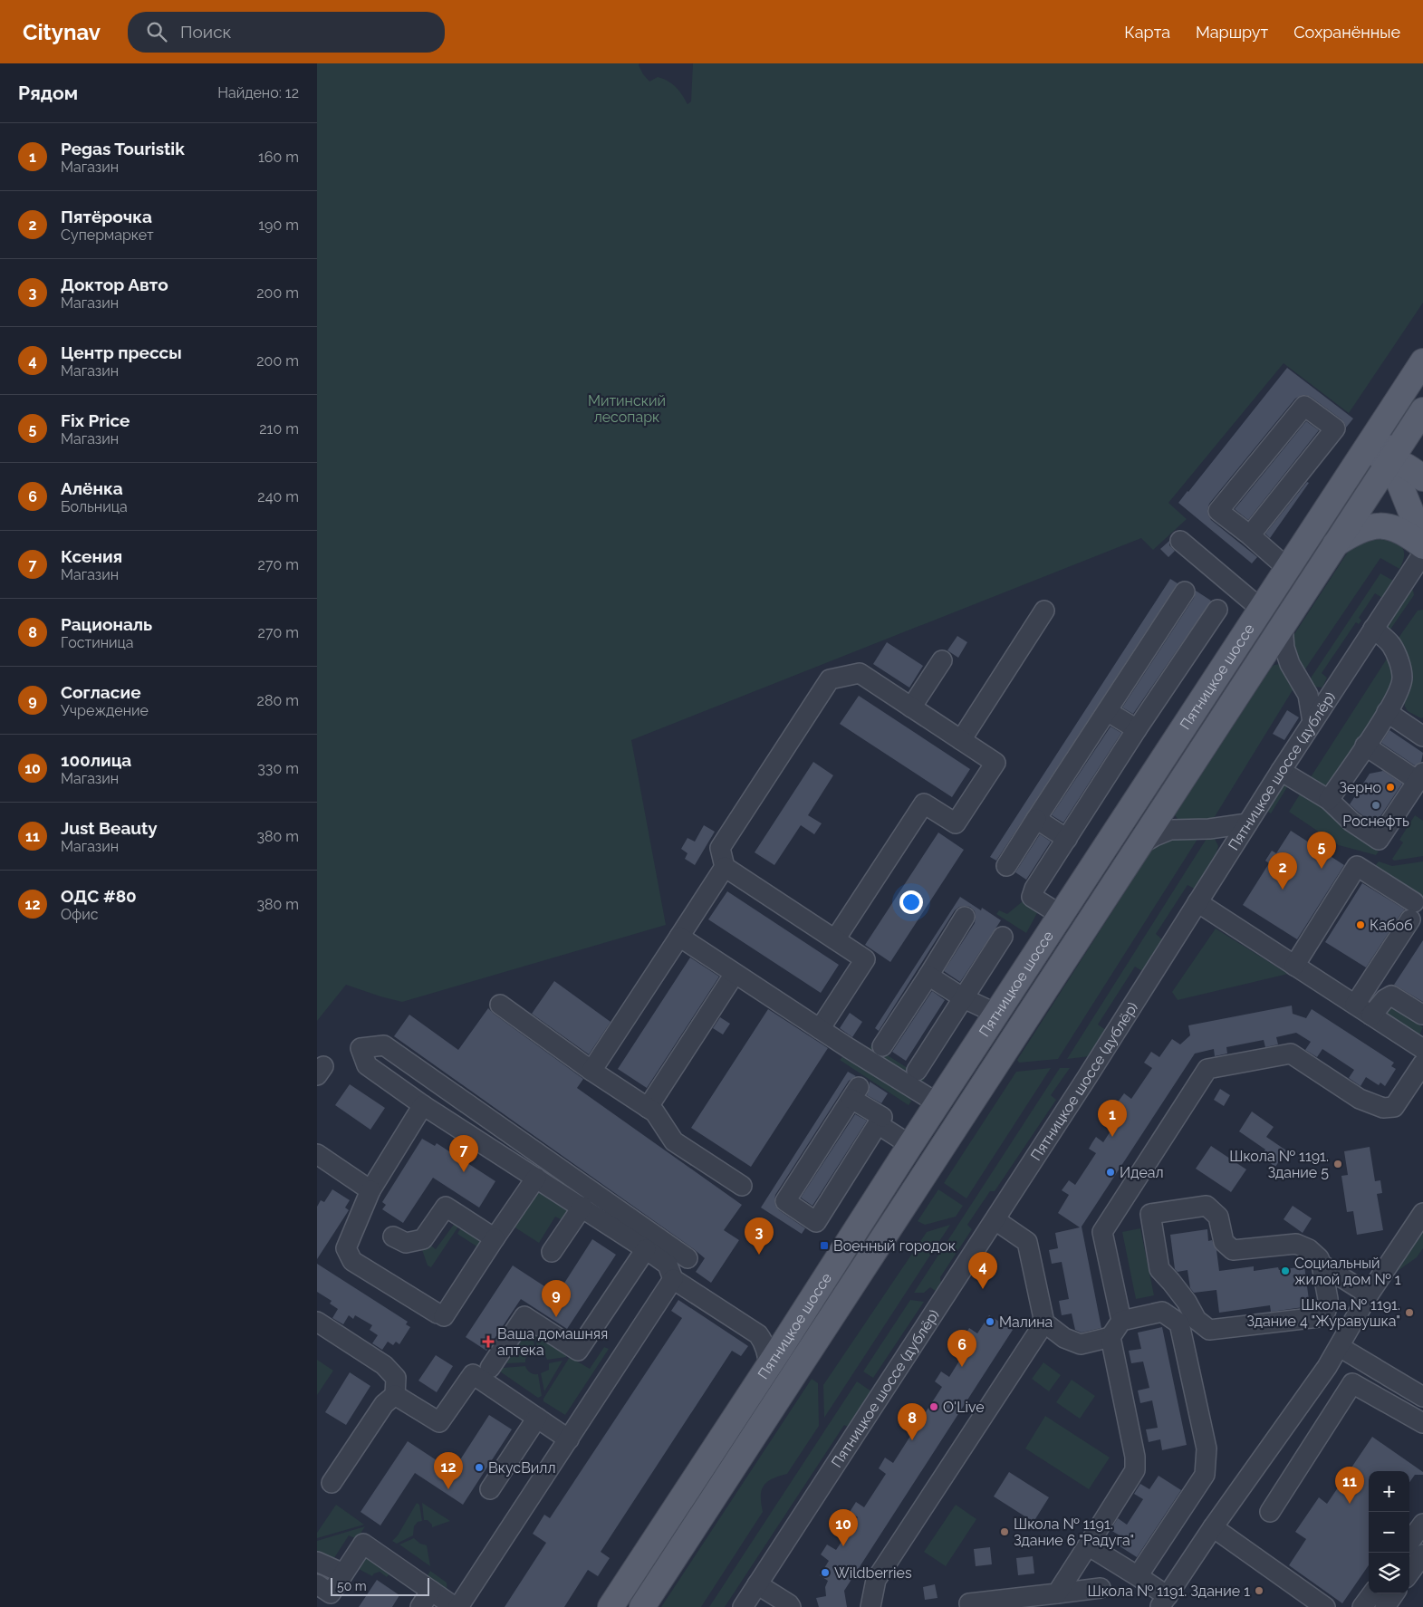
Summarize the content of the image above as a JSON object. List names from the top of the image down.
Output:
{
  "streets": {
    "main road": ["Пятницкое шоссе"],
    "street": ["Пятницкое шоссе (дублёр)"]
  },
  "parks": ["Митинский лесопарк"],
  "places": {
    "other": [
      "Зерно",
      "Роснефть",
      "Кабоб",
      "Школа № 1191. Здание 5",
      "Идеал",
      "Социальный жилой дом № 1",
      "Школа № 1191. Здание 4 \"Журавушка\"",
      "Малина",
      "O'Live",
      "ВкусВилл",
      "Школа № 1191. Здание 6 \"Радуга\"",
      "Wildberries",
      "Школа № 1191. Здание 1"
    ],
    "transit": ["Военный городок"],
    "health": ["Ваша домашняя аптека"]
  },
  "scale_bar": "50 m",
  "page": {
    "header": "Citynav",
    "search": "Поиск",
    "nav": ["Карта", "Маршрут", "Сохранённые"],
    "heading": ["Рядом", "Найдено: 12"],
    "list": [
      {
        "mark": "1",
        "name": "Pegas Touristik",
        "note": "Магазин",
        "value": "160 m"
      },
      {
        "mark": "2",
        "name": "Пятёрочка",
        "note": "Супермаркет",
        "value": "190 m"
      },
      {
        "mark": "3",
        "name": "Доктор Авто",
        "note": "Магазин",
        "value": "200 m"
      },
      {
        "mark": "4",
        "name": "Центр прессы",
        "note": "Магазин",
        "value": "200 m"
      },
      {
        "mark": "5",
        "name": "Fix Price",
        "note": "Магазин",
        "value": "210 m"
      },
      {
        "mark": "6",
        "name": "Алёнка",
        "note": "Больница",
        "value": "240 m"
      },
      {
        "mark": "7",
        "name": "Ксения",
        "note": "Магазин",
        "value": "270 m"
      },
      {
        "mark": "8",
        "name": "Рациональ",
        "note": "Гостиница",
        "value": "270 m"
      },
      {
        "mark": "9",
        "name": "Согласие",
        "note": "Учреждение",
        "value": "280 m"
      },
      {
        "mark": "10",
        "name": "100лица",
        "note": "Магазин",
        "value": "330 m"
      },
      {
        "mark": "11",
        "name": "Just Beauty",
        "note": "Магазин",
        "value": "380 m"
      },
      {
        "mark": "12",
        "name": "ОДС #80",
        "note": "Офис",
        "value": "380 m"
      }
    ],
    "pins": [
      "5",
      "2",
      "1",
      "7",
      "3",
      "4",
      "9",
      "6",
      "8",
      "12",
      "11",
      "10"
    ],
    "map_buttons": ["+", "−"],
    "scale": "50 m"
  }
}
